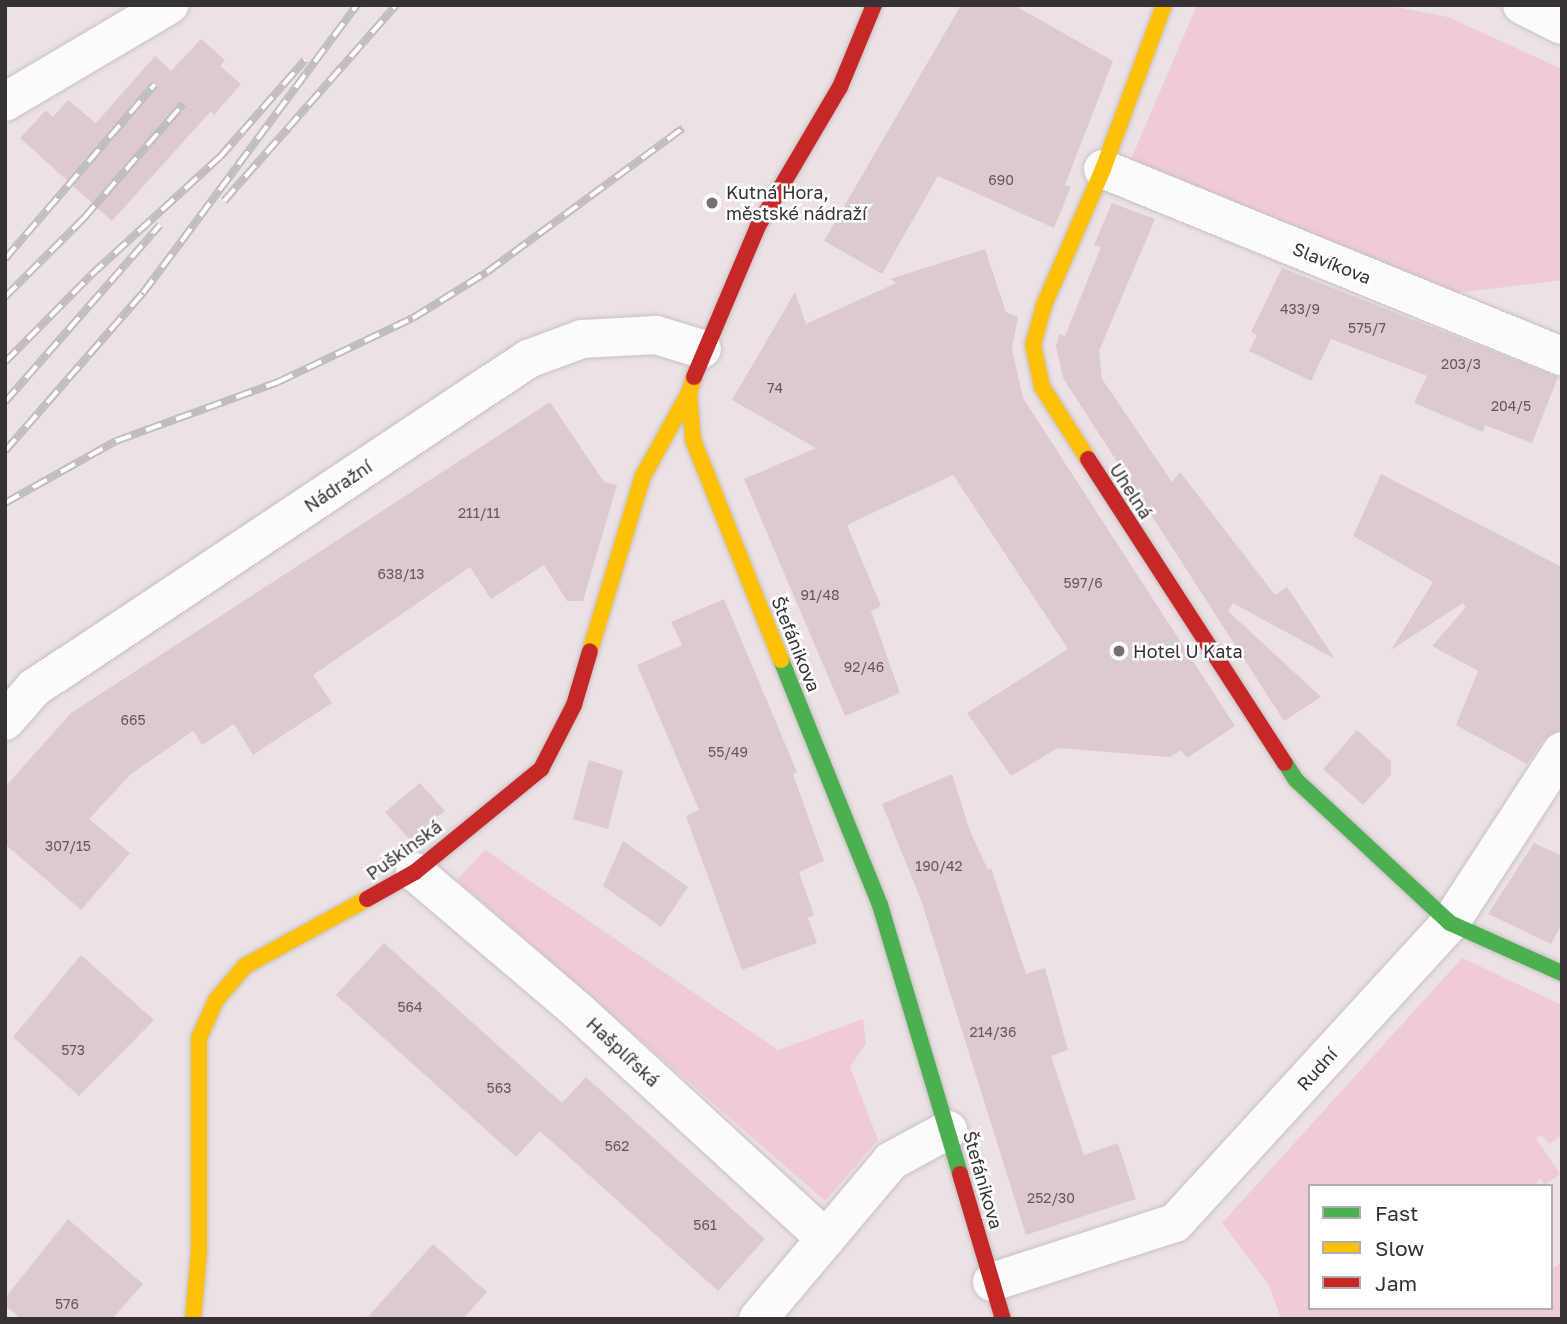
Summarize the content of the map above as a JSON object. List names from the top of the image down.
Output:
{
  "streets": {
    "street": [
      "Slavíkova",
      "Nádražní",
      "Uhelná",
      "Štefánikova",
      "Puškinská",
      "Hašplířská",
      "Rudní"
    ]
  },
  "crossings": [
    ["Slavíkova", "Uhelná"],
    ["Nádražní", "Štefánikova"],
    ["Uhelná", "Rudní"],
    ["Štefánikova", "Puškinská"],
    ["Štefánikova", "Rudní"],
    ["Puškinská", "Hašplířská"]
  ],
  "places": ["Kutná Hora, městské nádraží", "Hotel U Kata"],
  "house_numbers": [
    "690",
    "433/9",
    "575/7",
    "203/3",
    "74",
    "204/5",
    "211/11",
    "638/13",
    "597/6",
    "91/48",
    "92/46",
    "665",
    "55/49",
    "307/15",
    "190/42",
    "564",
    "214/36",
    "573",
    "563",
    "562",
    "252/30",
    "561",
    "576"
  ],
  "legend": ["Fast", "Slow", "Jam"]
}
